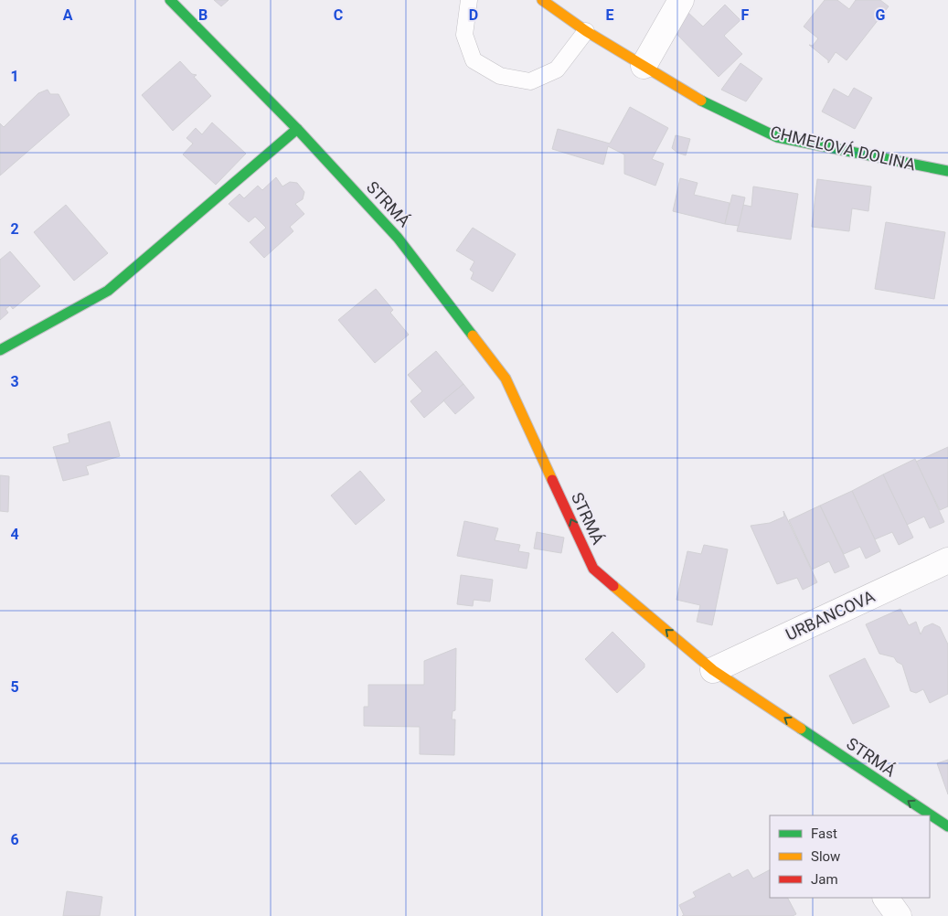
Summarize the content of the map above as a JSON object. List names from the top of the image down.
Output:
{
  "streets": {
    "street": ["CHMEĽOVÁ DOLINA", "STRMÁ", "URBANCOVA"]
  },
  "crossings": [
    ["STRMÁ", "URBANCOVA"]
  ],
  "one_way": ["STRMÁ"],
  "legend": ["Fast", "Slow", "Jam"],
  "grid": {
    "columns": [
      "A",
      "B",
      "C",
      "D",
      "E",
      "F",
      "G"
    ],
    "rows": [
      "1",
      "2",
      "3",
      "4",
      "5",
      "6"
    ]
  }
}
